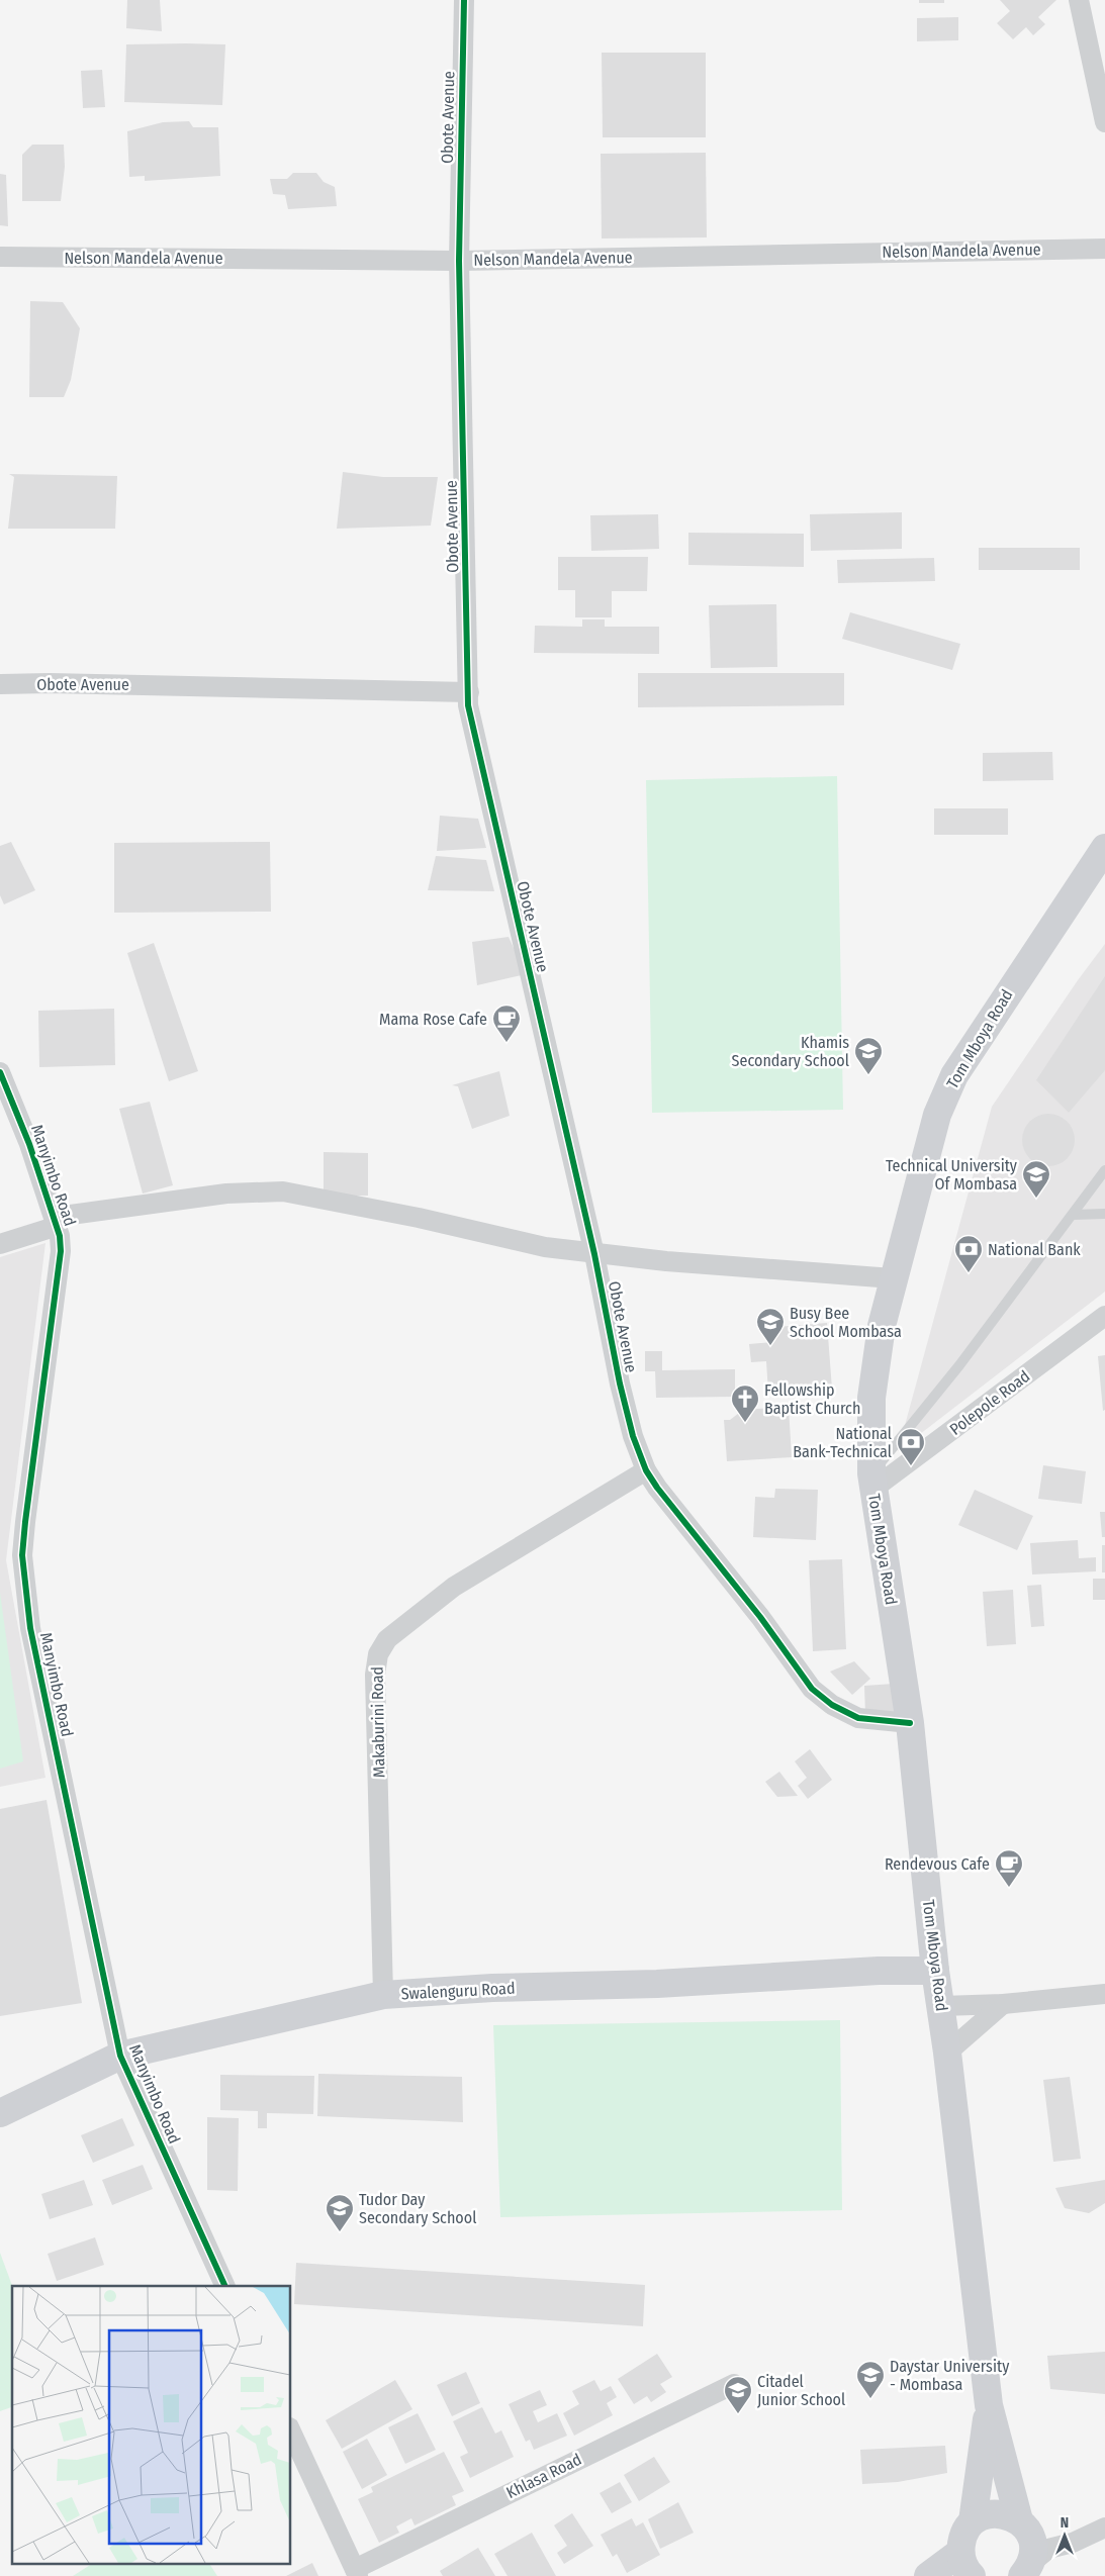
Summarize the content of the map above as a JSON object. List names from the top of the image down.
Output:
{
  "streets": {
    "main road": ["Tom Mboya Road", "Swalenguru Road"],
    "street": [
      "Obote Avenue",
      "Nelson Mandela Avenue",
      "Manyimbo Road",
      "Polepole Road",
      "Makaburini Road",
      "Khlasa Road"
    ]
  },
  "crossings": [
    ["Obote Avenue", "Nelson Mandela Avenue"],
    ["Obote Avenue", "Tom Mboya Road"],
    ["Obote Avenue", "Makaburini Road"],
    ["Tom Mboya Road", "Polepole Road"],
    ["Tom Mboya Road", "Swalenguru Road"],
    ["Manyimbo Road", "Swalenguru Road"],
    ["Makaburini Road", "Swalenguru Road"]
  ],
  "places": {
    "cafe": ["Mama Rose Cafe", "Rendevous Cafe"],
    "school or university": [
      "Khamis Secondary School",
      "Technical University Of Mombasa",
      "Busy Bee School Mombasa",
      "Tudor Day Secondary School",
      "Daystar University - Mombasa",
      "Citadel Junior School"
    ],
    "bank": ["National Bank", "National Bank-Technical"],
    "church": ["Fellowship Baptist Church"]
  },
  "north": "top"
}
